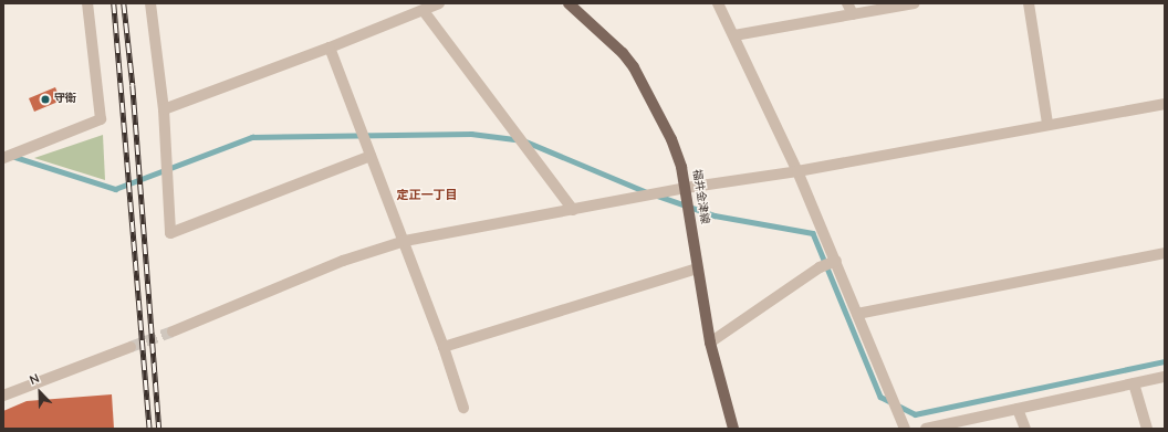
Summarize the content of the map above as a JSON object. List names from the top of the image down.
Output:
{
  "streets": {
    "main road": ["福井金津線"]
  },
  "districts": ["定正一丁目"],
  "places": ["守衛"],
  "north": "top left"
}
